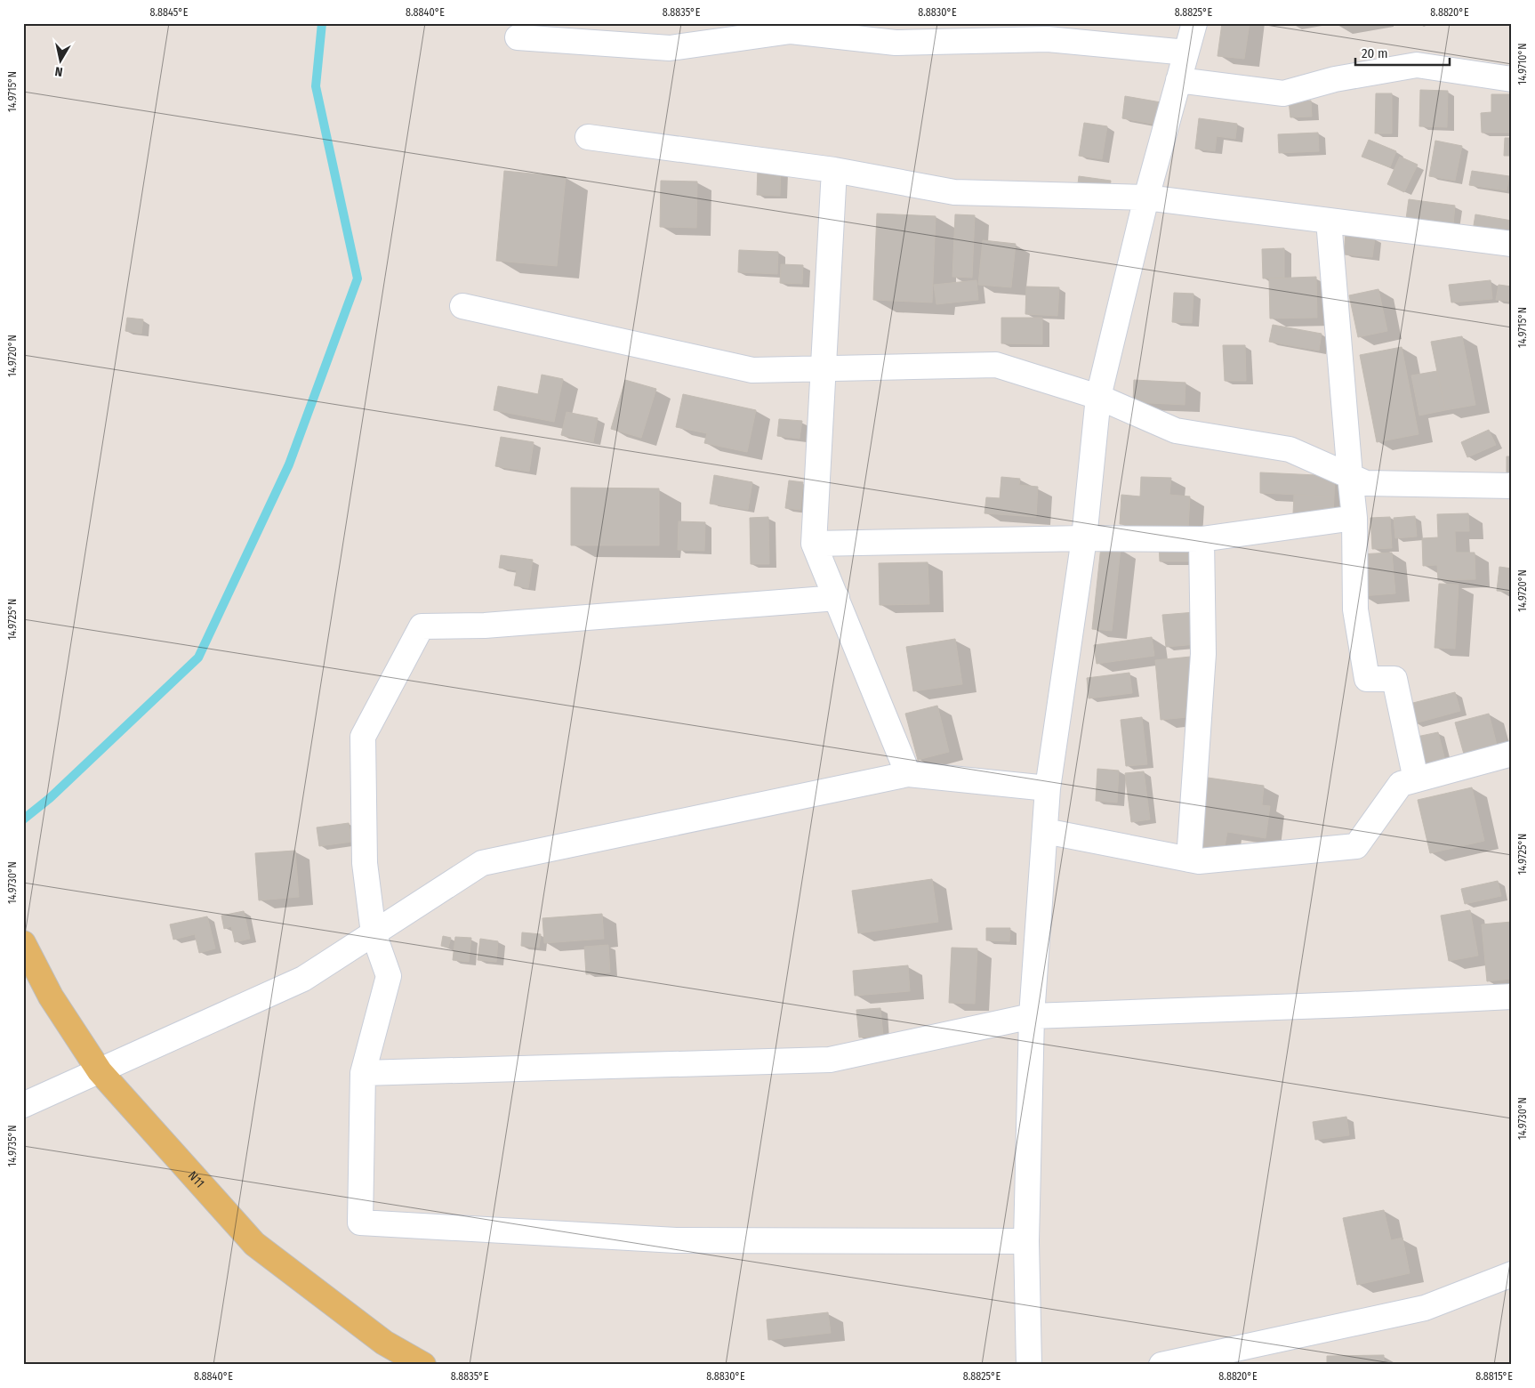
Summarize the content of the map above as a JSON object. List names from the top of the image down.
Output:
{
  "streets": {
    "main road": ["N11"]
  },
  "scale_bar": "20 m",
  "north": "bottom",
  "coordinates": [
    "8.8845°E",
    "8.8840°E",
    "8.8835°E",
    "8.8830°E",
    "8.8825°E",
    "8.8820°E",
    "14.9710°N",
    "14.9715°N",
    "14.9720°N",
    "14.9725°N",
    "14.9730°N",
    "14.9735°N",
    "8.8815°E"
  ]
}
